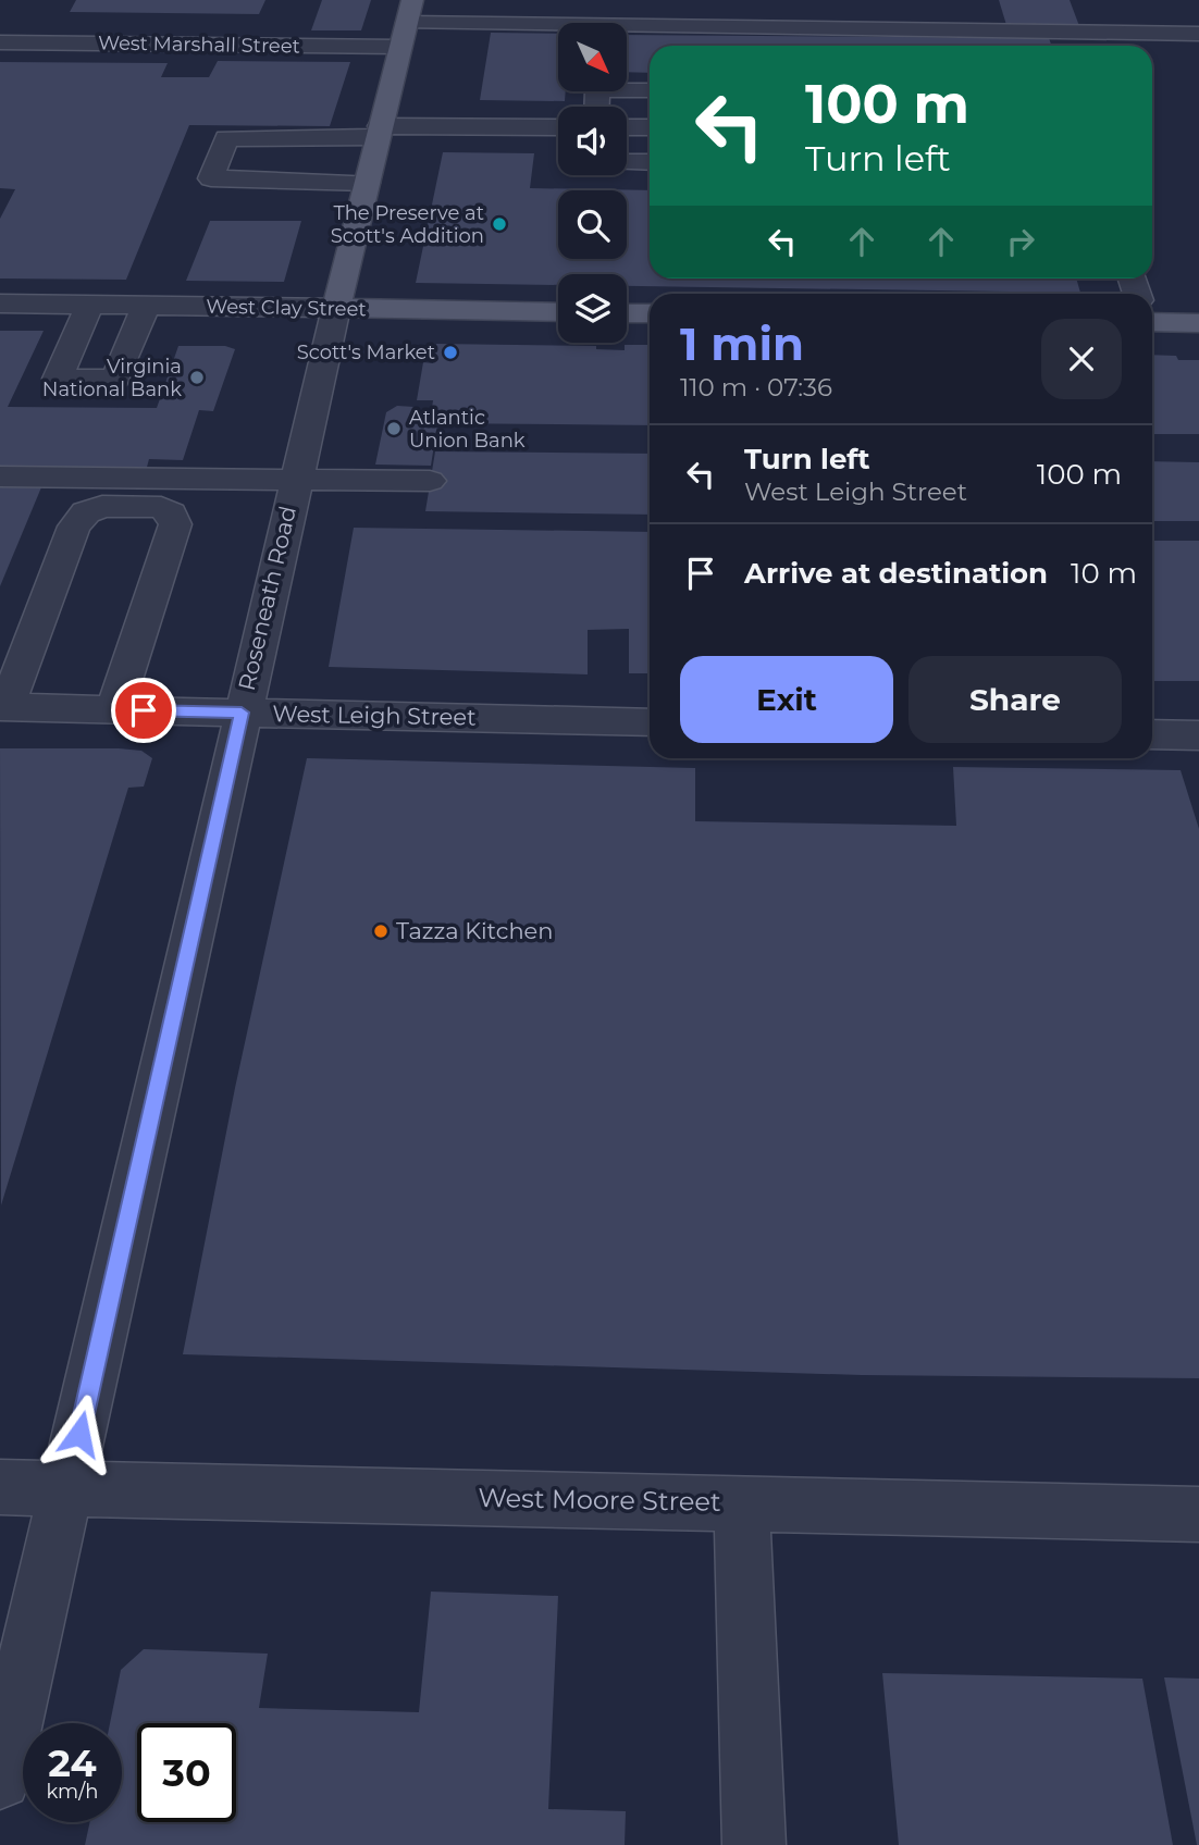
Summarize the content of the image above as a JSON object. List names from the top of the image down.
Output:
{
  "streets": {
    "main road": ["West Clay Street", "Roseneath Road"],
    "street": ["West Marshall Street", "West Leigh Street", "West Moore Street"]
  },
  "crossings": [
    ["West Marshall Street", "Roseneath Road"],
    ["West Clay Street", "Roseneath Road"],
    ["Roseneath Road", "West Leigh Street"],
    ["Roseneath Road", "West Moore Street"]
  ],
  "places": [
    "The Preserve at Scott's Addition",
    "Scott's Market",
    "Virginia National Bank",
    "Atlantic Union Bank",
    "Tazza Kitchen"
  ],
  "north": "bottom right",
  "page": {
    "turn": ["100 m", "Turn left"],
    "heading": ["1 min", "110 m · 07:36"],
    "list": [
      {
        "name": "Turn left",
        "note": "West Leigh Street",
        "value": "100 m"
      },
      {
        "name": "Arrive at destination",
        "value": "10 m"
      }
    ],
    "buttons": ["Exit", "Share"],
    "speed": "24 km/h",
    "limit": "30"
  }
}
